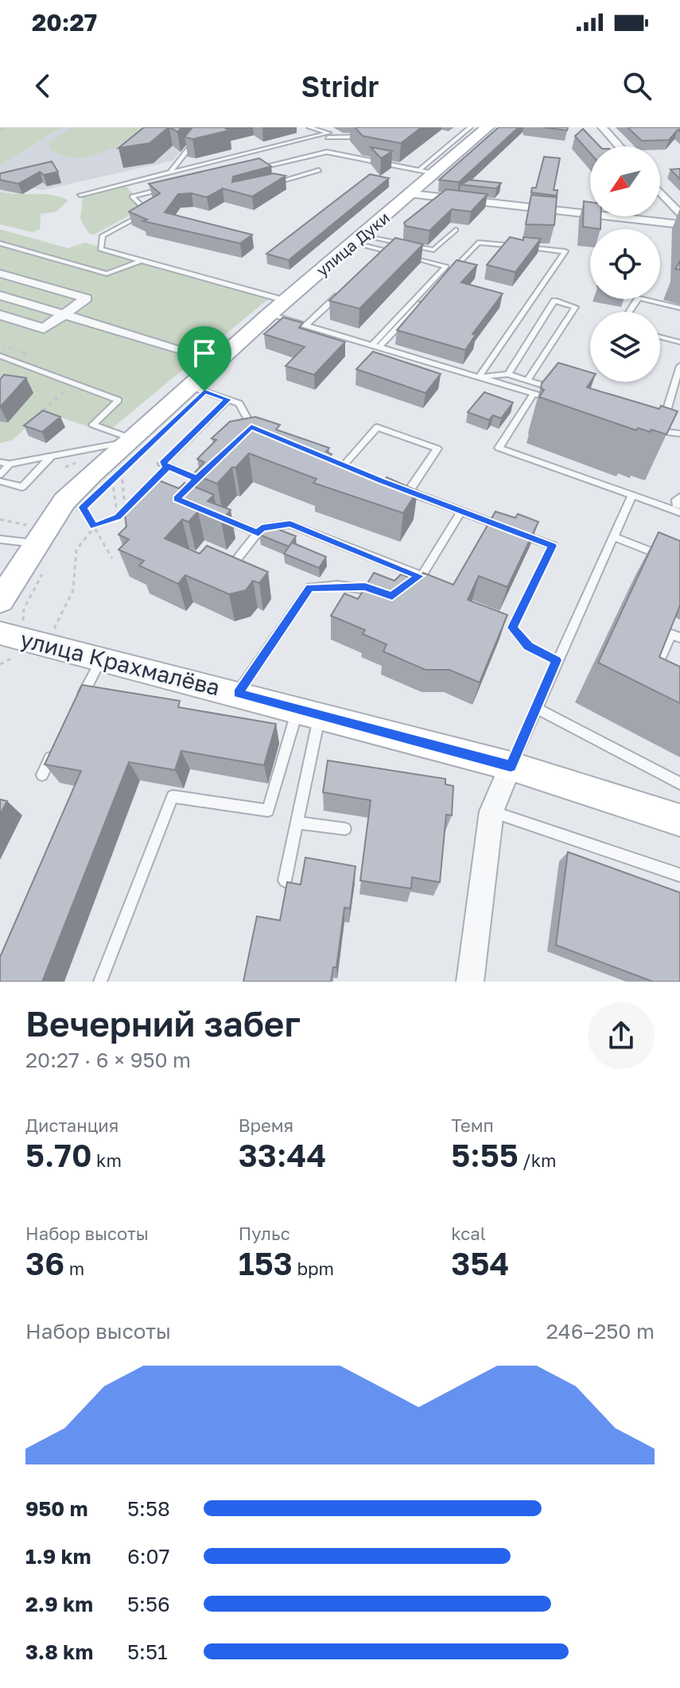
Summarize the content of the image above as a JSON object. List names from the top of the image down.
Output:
{
  "streets": {
    "main road": ["улица Дуки", "улица Крахмалёва"]
  },
  "north": "bottom left",
  "page": {
    "status": "20:27",
    "header": "Stridr",
    "heading": ["Вечерний забег", "20:27 · 6 × 950 m"],
    "stats": [
      ["Дистанция", "5.70 km"],
      ["Время", "33:44"],
      ["Темп", "5:55 /km"],
      ["Набор высоты", "36 m"],
      ["Пульс", "153 bpm"],
      ["kcal", "354"]
    ],
    "chart": ["Набор высоты", "246–250 m"],
    "list": [
      {
        "name": "950 m",
        "note": "5:58"
      },
      {
        "name": "1.9 km",
        "note": "6:07"
      },
      {
        "name": "2.9 km",
        "note": "5:56"
      },
      {
        "name": "3.8 km",
        "note": "5:51"
      }
    ]
  }
}
